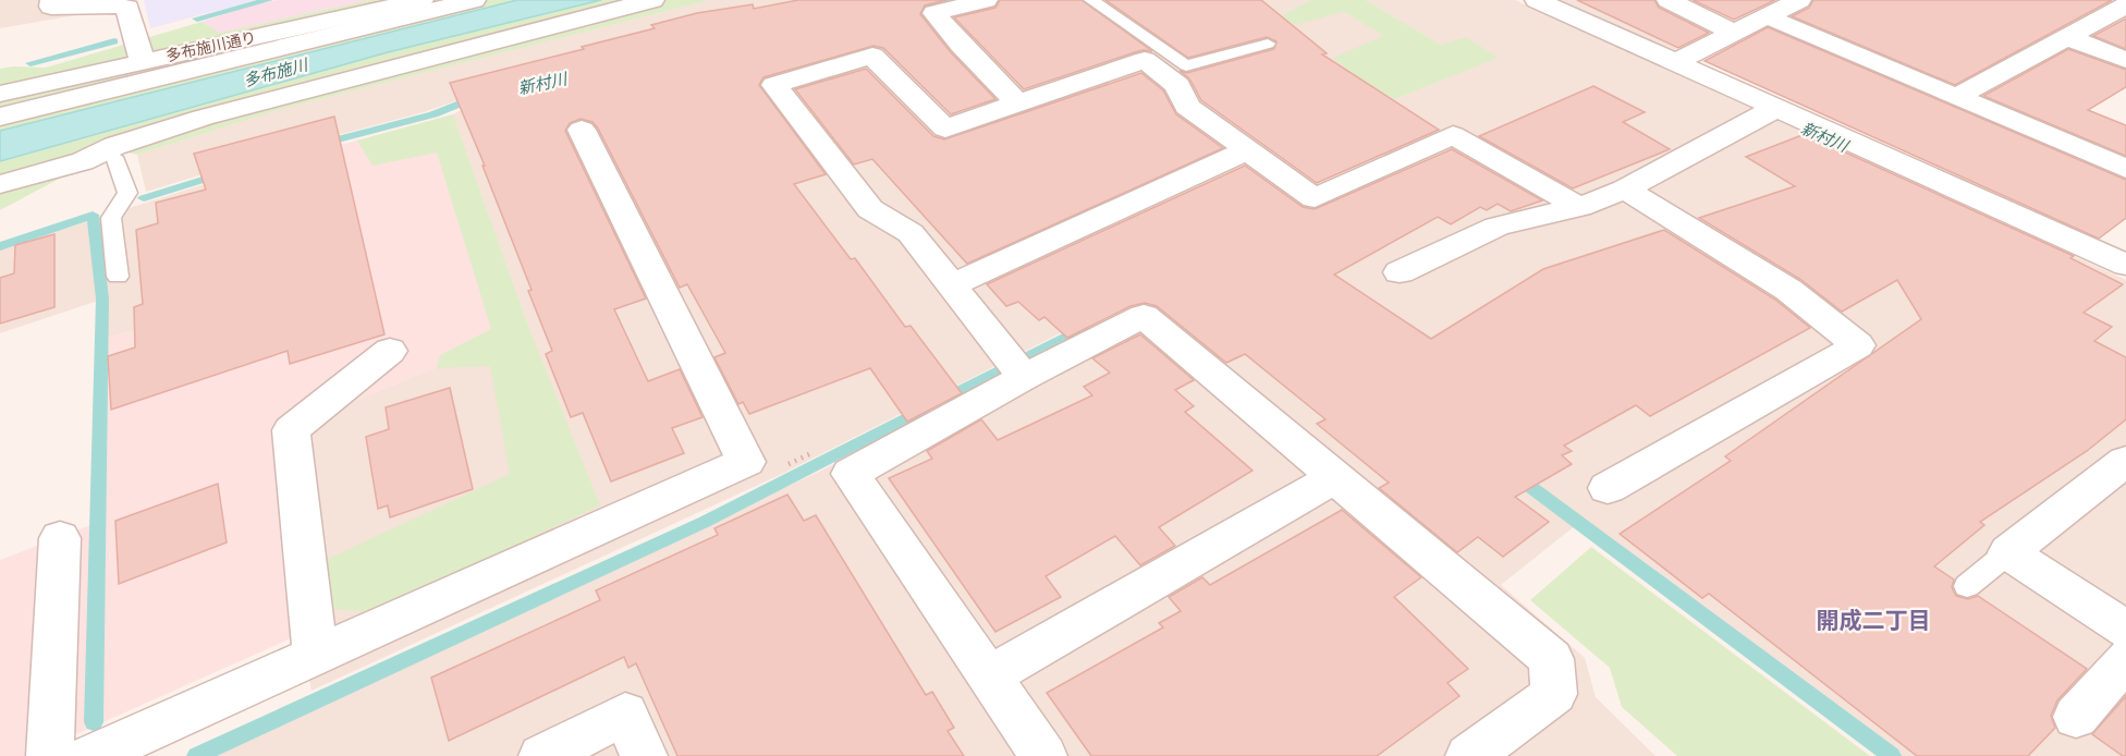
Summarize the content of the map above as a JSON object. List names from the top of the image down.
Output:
{
  "streets": {
    "street": ["多布施川通り"]
  },
  "districts": ["開成二丁目"],
  "water": ["多布施川", "新村川"]
}
